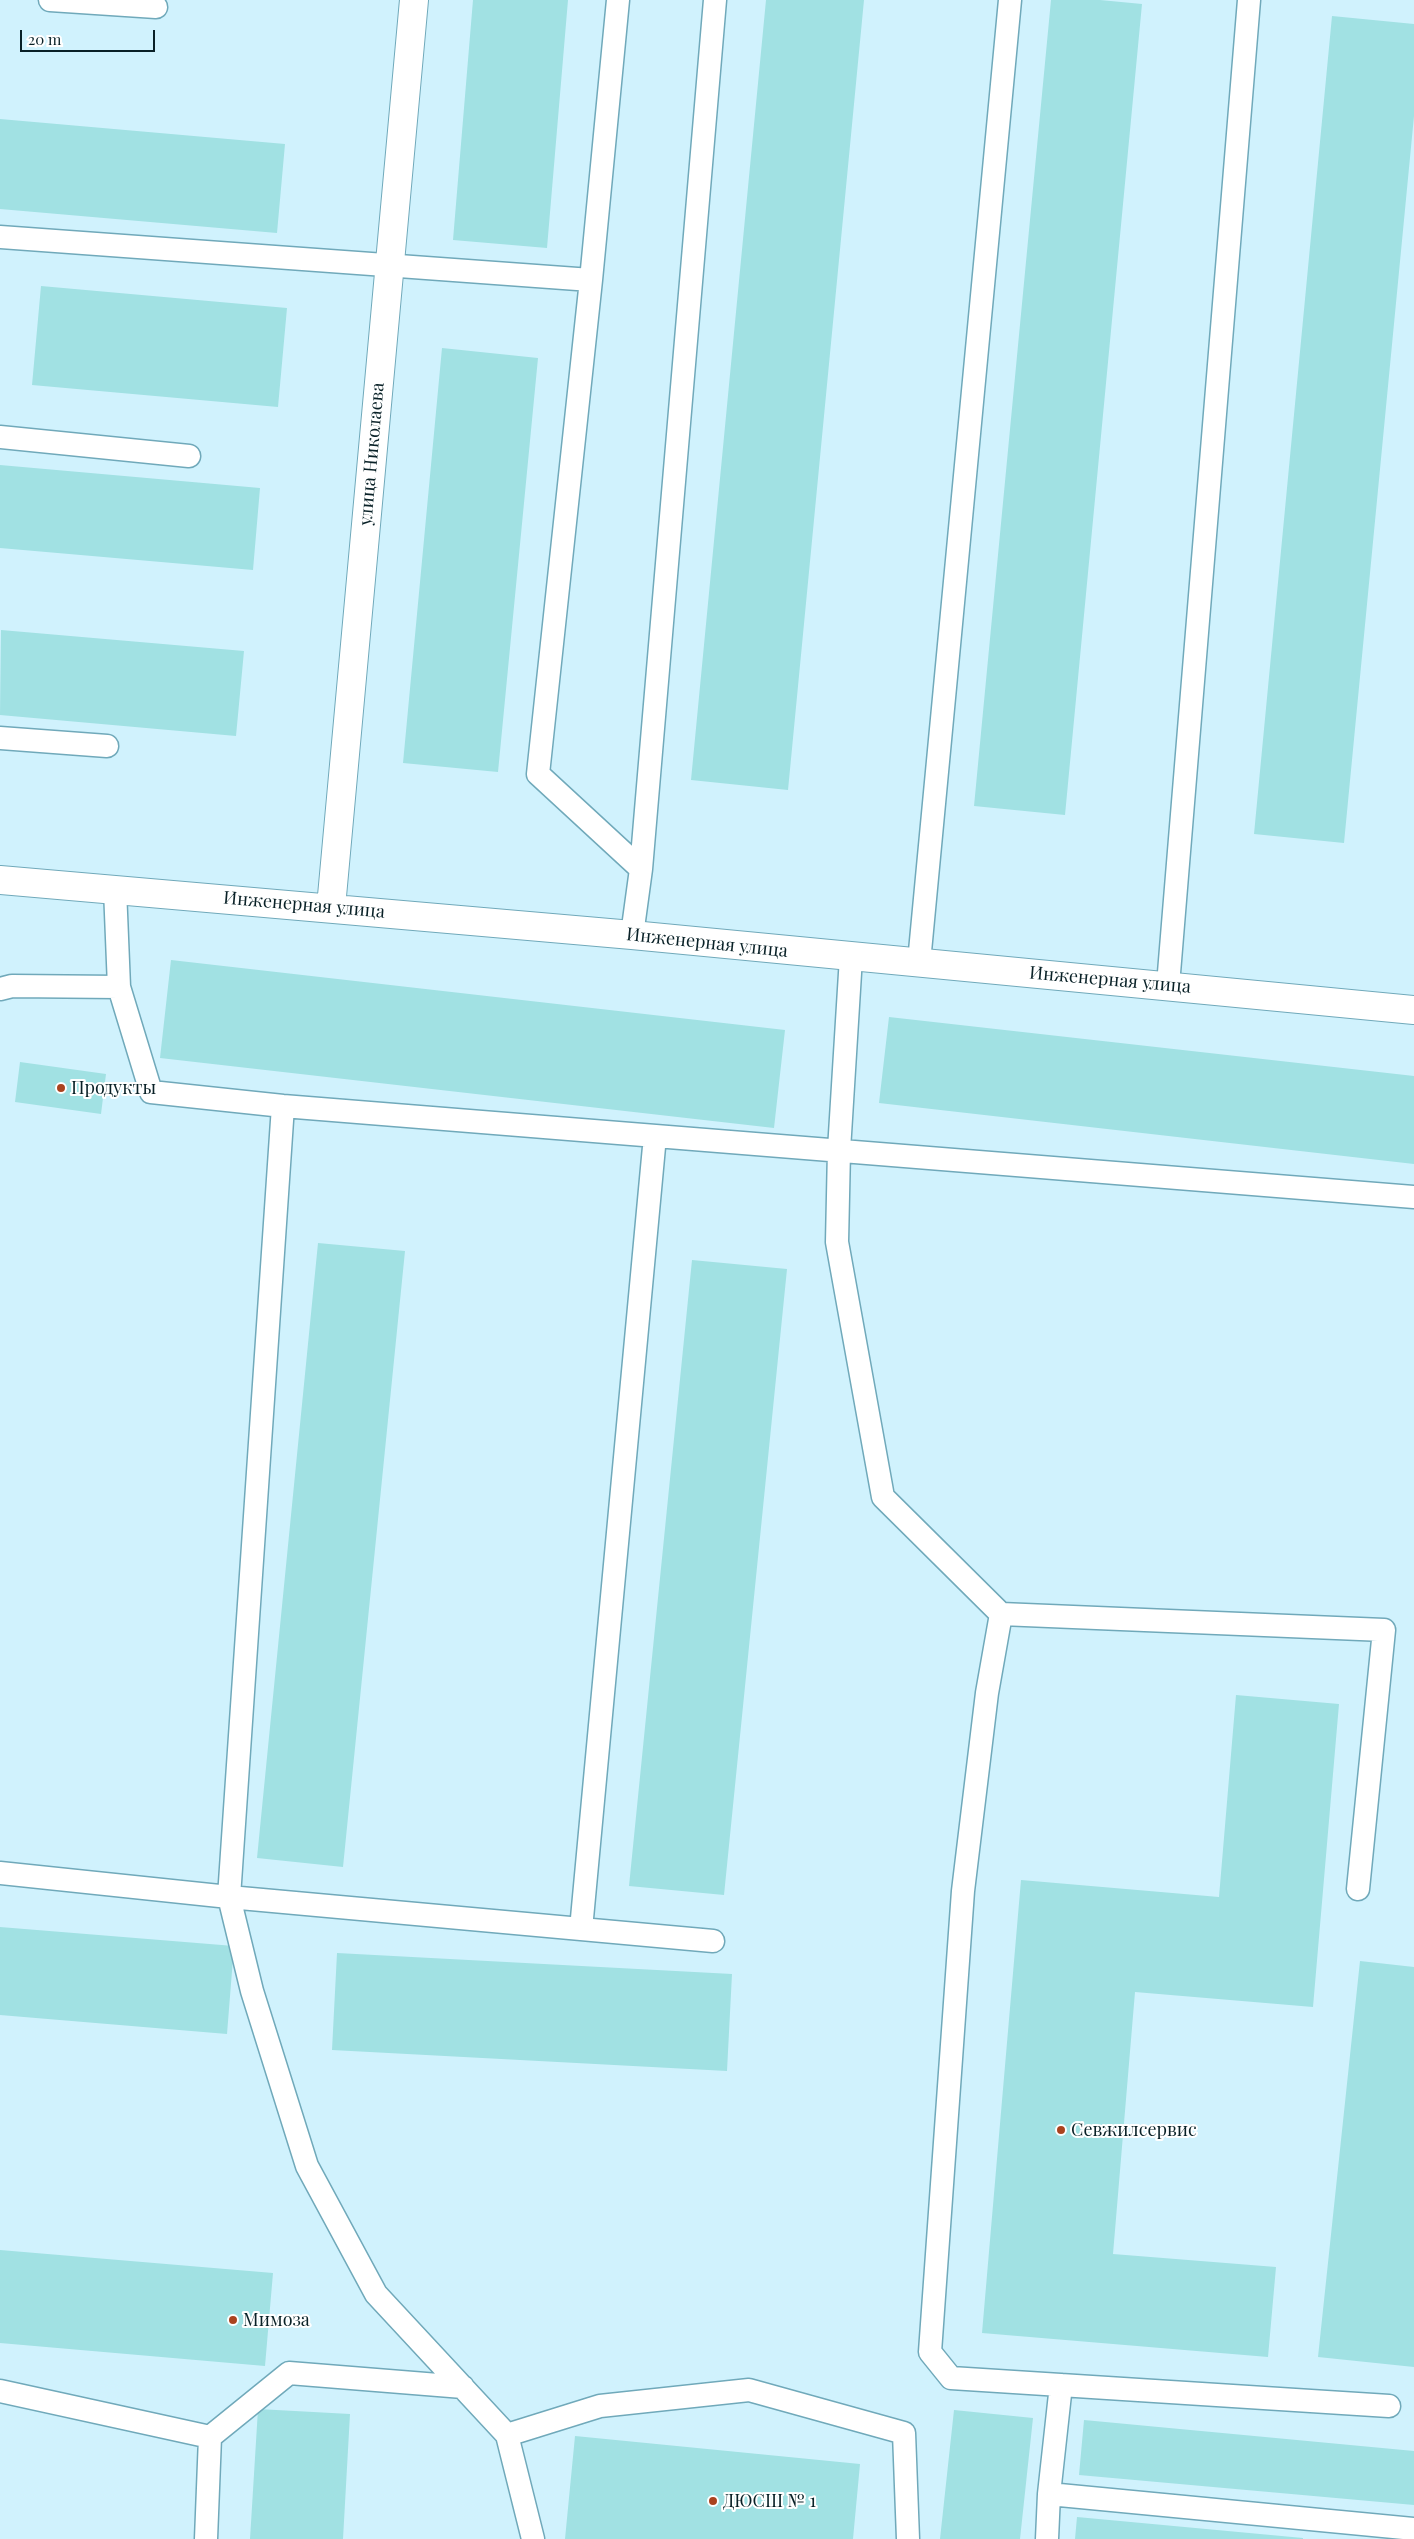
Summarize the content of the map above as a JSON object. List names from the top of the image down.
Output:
{
  "streets": {
    "street": ["улица Николаева", "Инженерная улица"]
  },
  "crossings": [
    ["улица Николаева", "Инженерная улица"]
  ],
  "places": [
    "Продукты",
    "Севжилсервис",
    "Мимоза",
    "ДЮСШ № 1"
  ],
  "scale_bar": "20 m"
}
